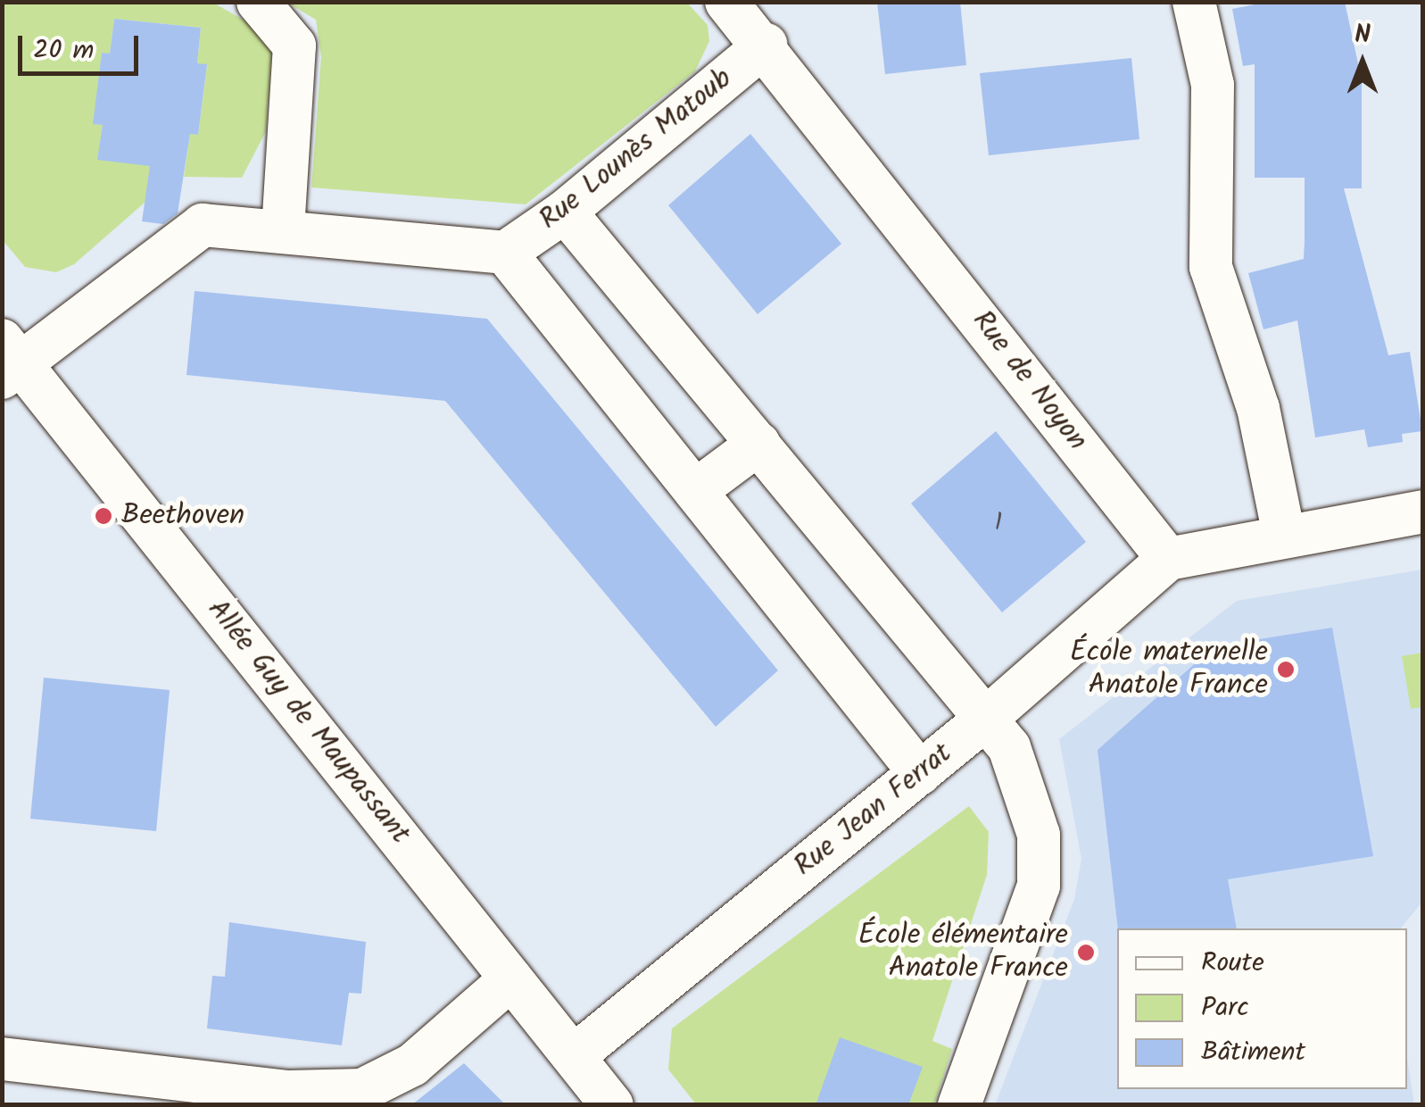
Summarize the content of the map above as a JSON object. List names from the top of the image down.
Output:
{
  "streets": {
    "street": [
      "Rue Lounès Matoub",
      "Rue de Noyon",
      "Allée Guy de Maupassant",
      "Rue Jean Ferrat"
    ]
  },
  "crossings": [
    ["Rue Lounès Matoub", "Rue de Noyon"],
    ["Rue de Noyon", "Rue Jean Ferrat"],
    ["Allée Guy de Maupassant", "Rue Jean Ferrat"]
  ],
  "places": ["Beethoven", "École maternelle Anatole France", "École élémentaire Anatole France"],
  "house_numbers": ["1"],
  "legend": ["Route", "Parc", "Bâtiment"],
  "scale_bar": "20 m",
  "north": "top"
}
